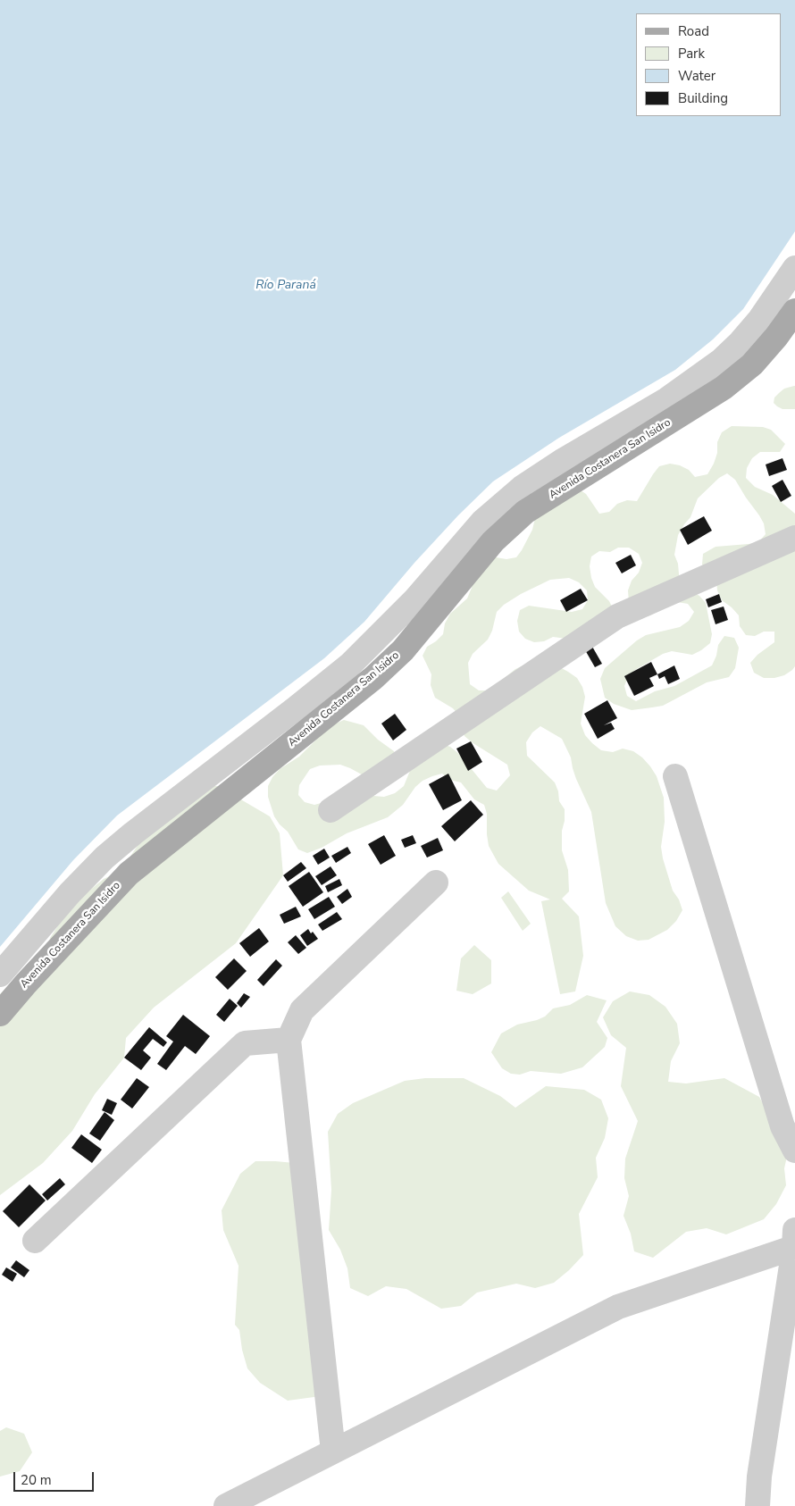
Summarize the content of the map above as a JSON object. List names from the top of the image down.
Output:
{
  "streets": {
    "main road": ["Avenida Costanera San Isidro"]
  },
  "water": ["Río Paraná"],
  "legend": [
    "Road",
    "Park",
    "Water",
    "Building"
  ],
  "scale_bar": "20 m"
}
